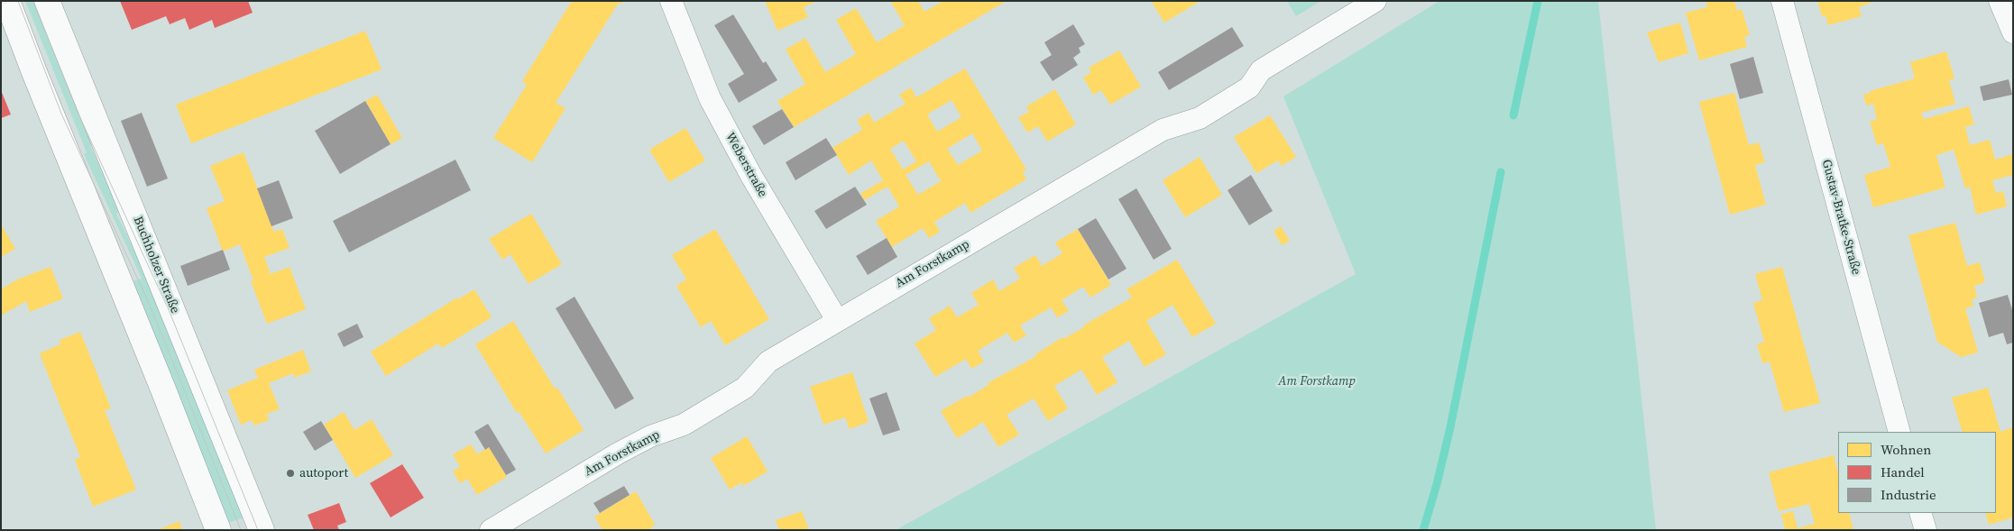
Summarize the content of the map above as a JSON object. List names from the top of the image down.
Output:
{
  "streets": {
    "main road": ["Buchholzer Straße"],
    "street": ["Weberstraße", "Gustav-Bratke-Straße", "Am Forstkamp"]
  },
  "crossings": [
    ["Weberstraße", "Am Forstkamp"]
  ],
  "parks": ["Am Forstkamp"],
  "places": ["autoport"],
  "legend": ["Wohnen", "Handel", "Industrie"]
}
